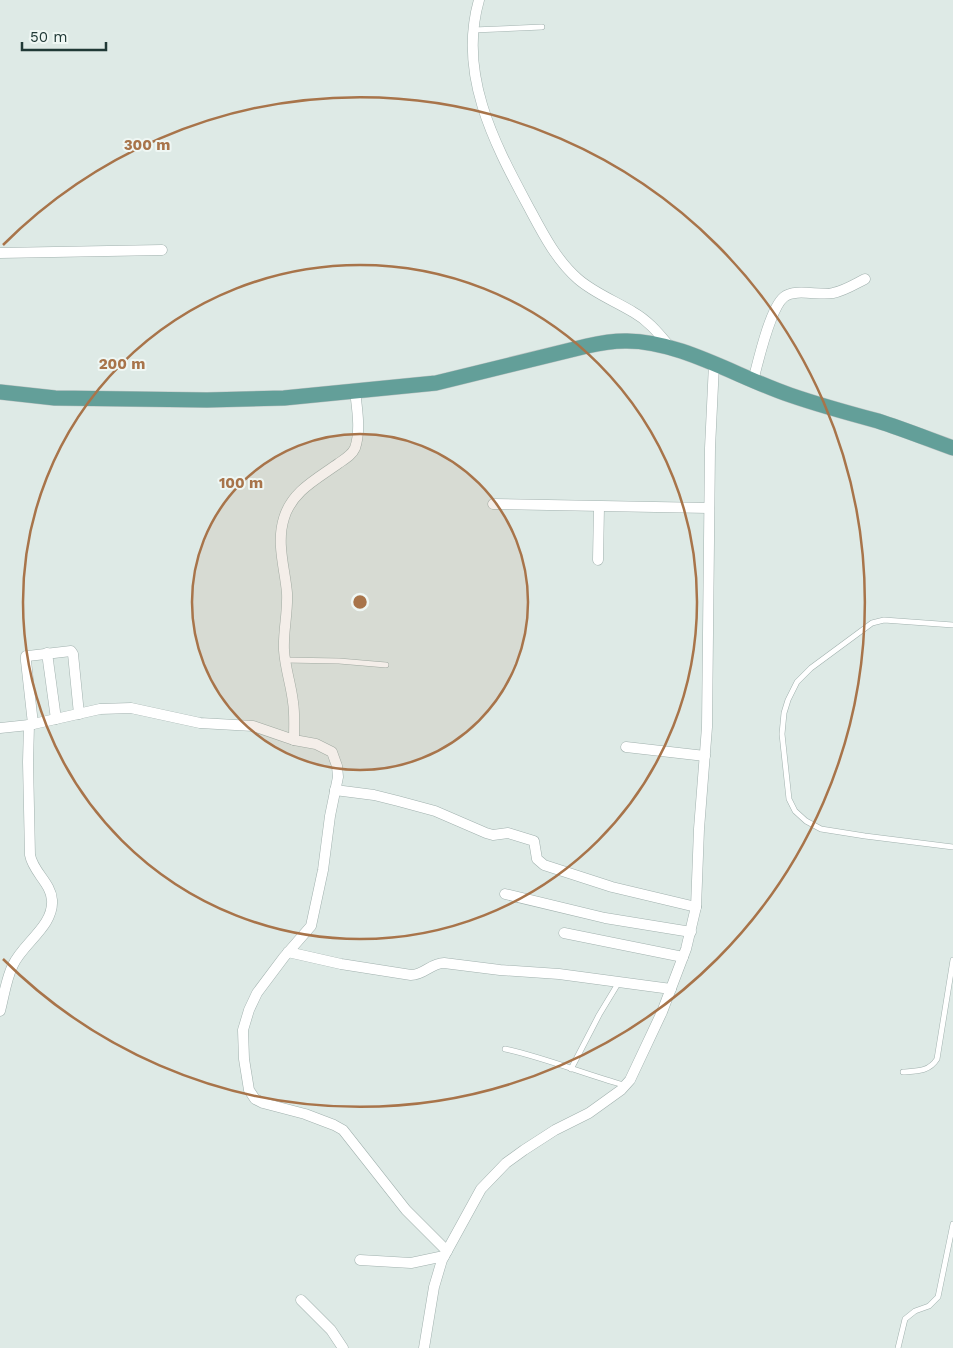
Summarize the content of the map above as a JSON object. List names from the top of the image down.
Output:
{
  "scale_bar": "50 m",
  "rings": ["300 m", "200 m", "100 m"]
}
